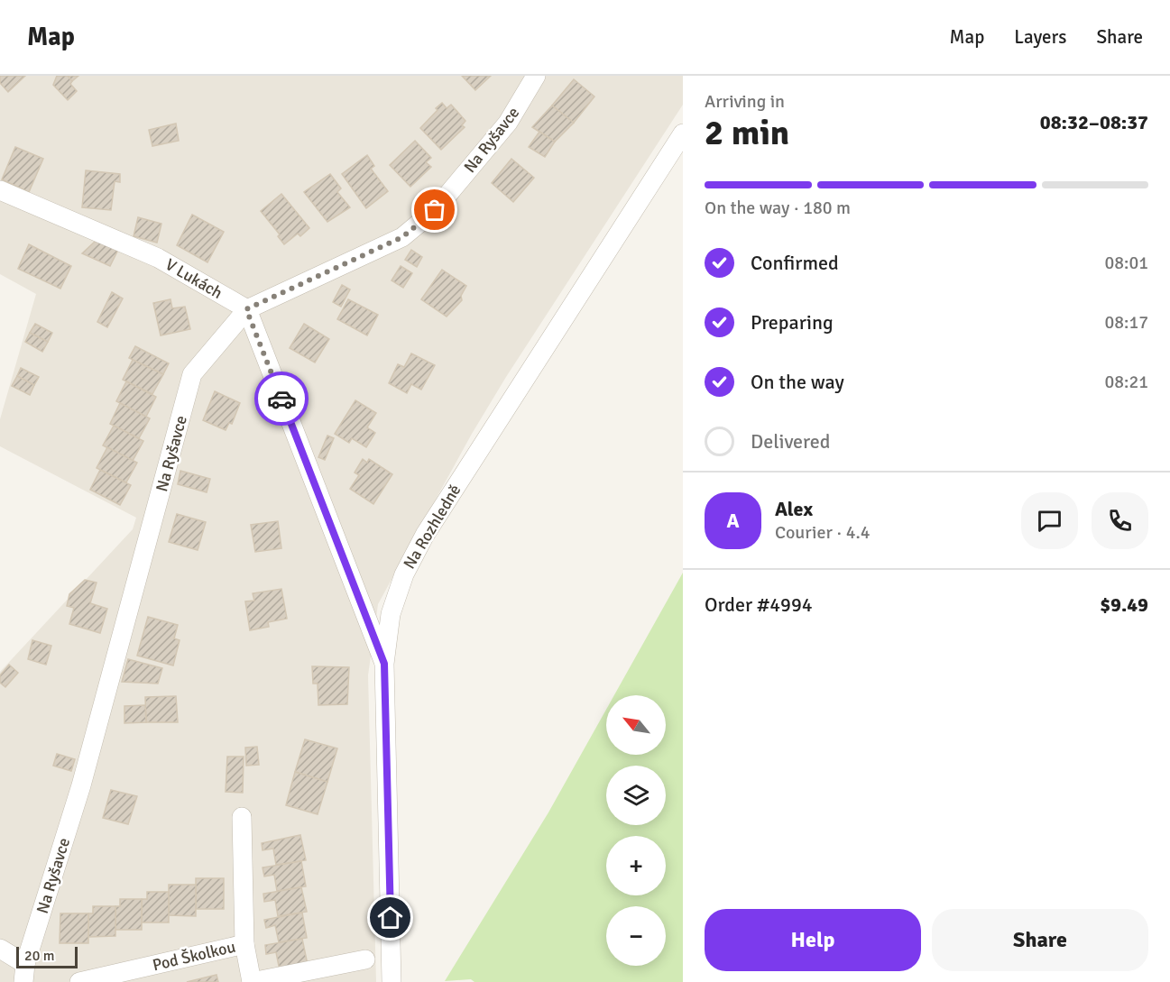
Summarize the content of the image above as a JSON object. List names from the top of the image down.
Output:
{
  "streets": {
    "street": [
      "Na Ryšavce",
      "V Lukách",
      "Na Rozhledně",
      "Pod Školkou"
    ]
  },
  "crossings": [
    ["Na Ryšavce", "V Lukách"]
  ],
  "scale_bar": "20 m",
  "north": "top left",
  "page": {
    "header": "Map",
    "nav": ["Map", "Layers", "Share"],
    "heading": ["2 min", "Arriving in", "08:32–08:37"],
    "panel": [
      "Alex",
      "Courier · 4.4",
      "Order #4994",
      "$9.49"
    ],
    "bar": "On the way · 180 m",
    "list": [
      ["Confirmed", "08:01"],
      ["Preparing", "08:17"],
      ["On the way", "08:21"],
      "Delivered"
    ],
    "round": "A",
    "map_buttons": ["+", "−"],
    "buttons": ["Help", "Share"],
    "scale": "20 m"
  }
}
